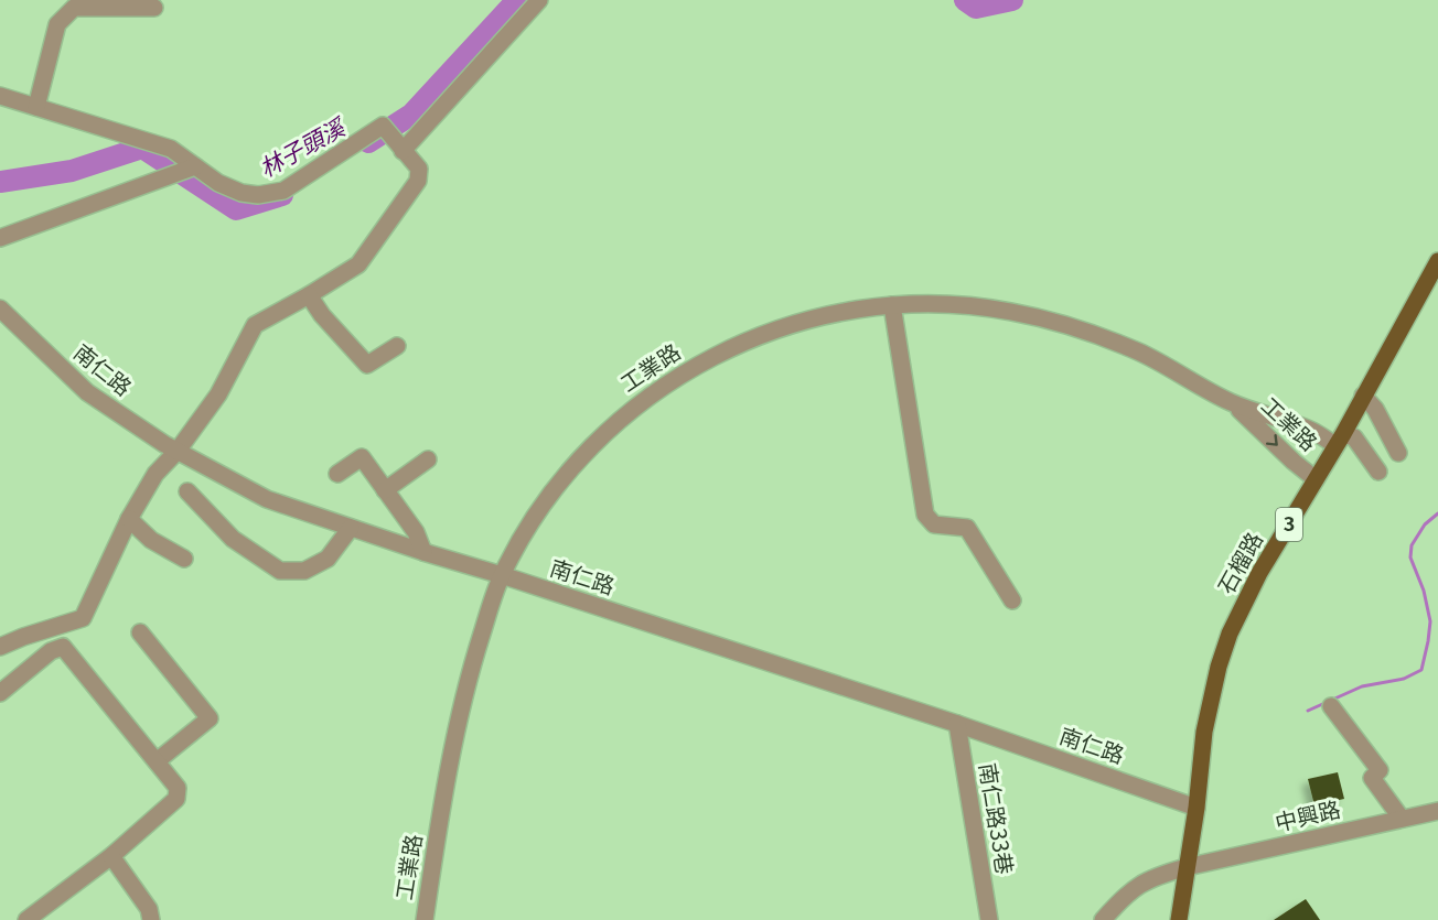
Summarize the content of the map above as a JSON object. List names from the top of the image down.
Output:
{
  "streets": {
    "main road": ["3", "石榴路"],
    "street": [
      "工業路",
      "南仁路",
      "中興路",
      "南仁路33巷"
    ]
  },
  "crossings": [
    ["工業路", "南仁路"],
    ["工業路", "石榴路"],
    ["南仁路", "石榴路"],
    ["南仁路", "南仁路33巷"],
    ["石榴路", "中興路"]
  ],
  "water": ["林子頭溪"]
}
